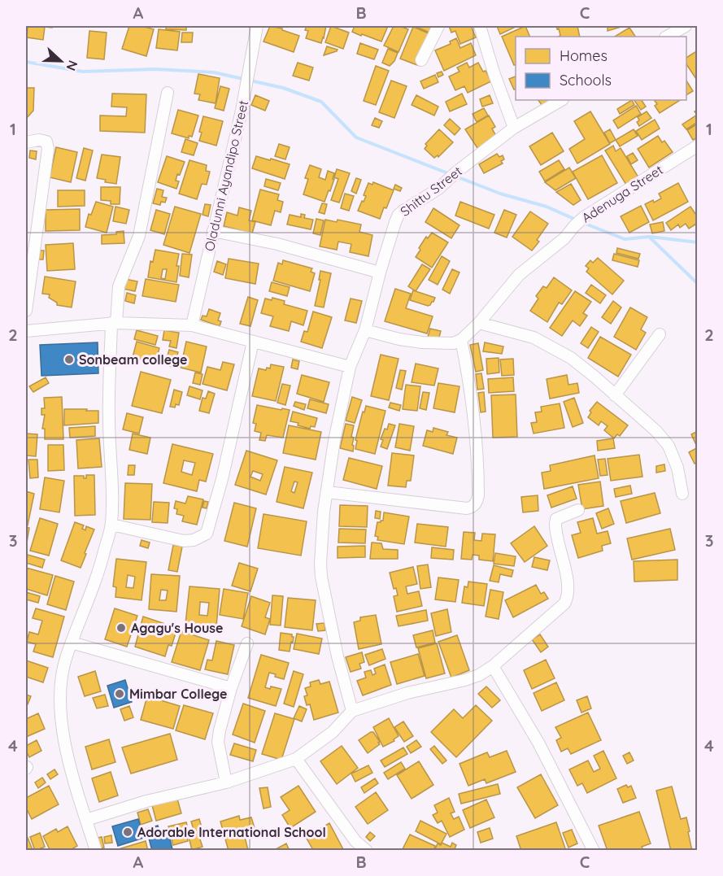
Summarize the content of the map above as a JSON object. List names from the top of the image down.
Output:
{
  "streets": {
    "street": ["Oladunni Ayandipo Street", "Shittu Street", "Adenuga Street"]
  },
  "places": [
    "Sonbeam college",
    "Agagu's House",
    "Mimbar College",
    "Adorable International School"
  ],
  "legend": ["Homes", "Schools"],
  "north": "right",
  "grid": {
    "columns": ["A", "B", "C"],
    "rows": [
      "1",
      "2",
      "3",
      "4"
    ]
  }
}
